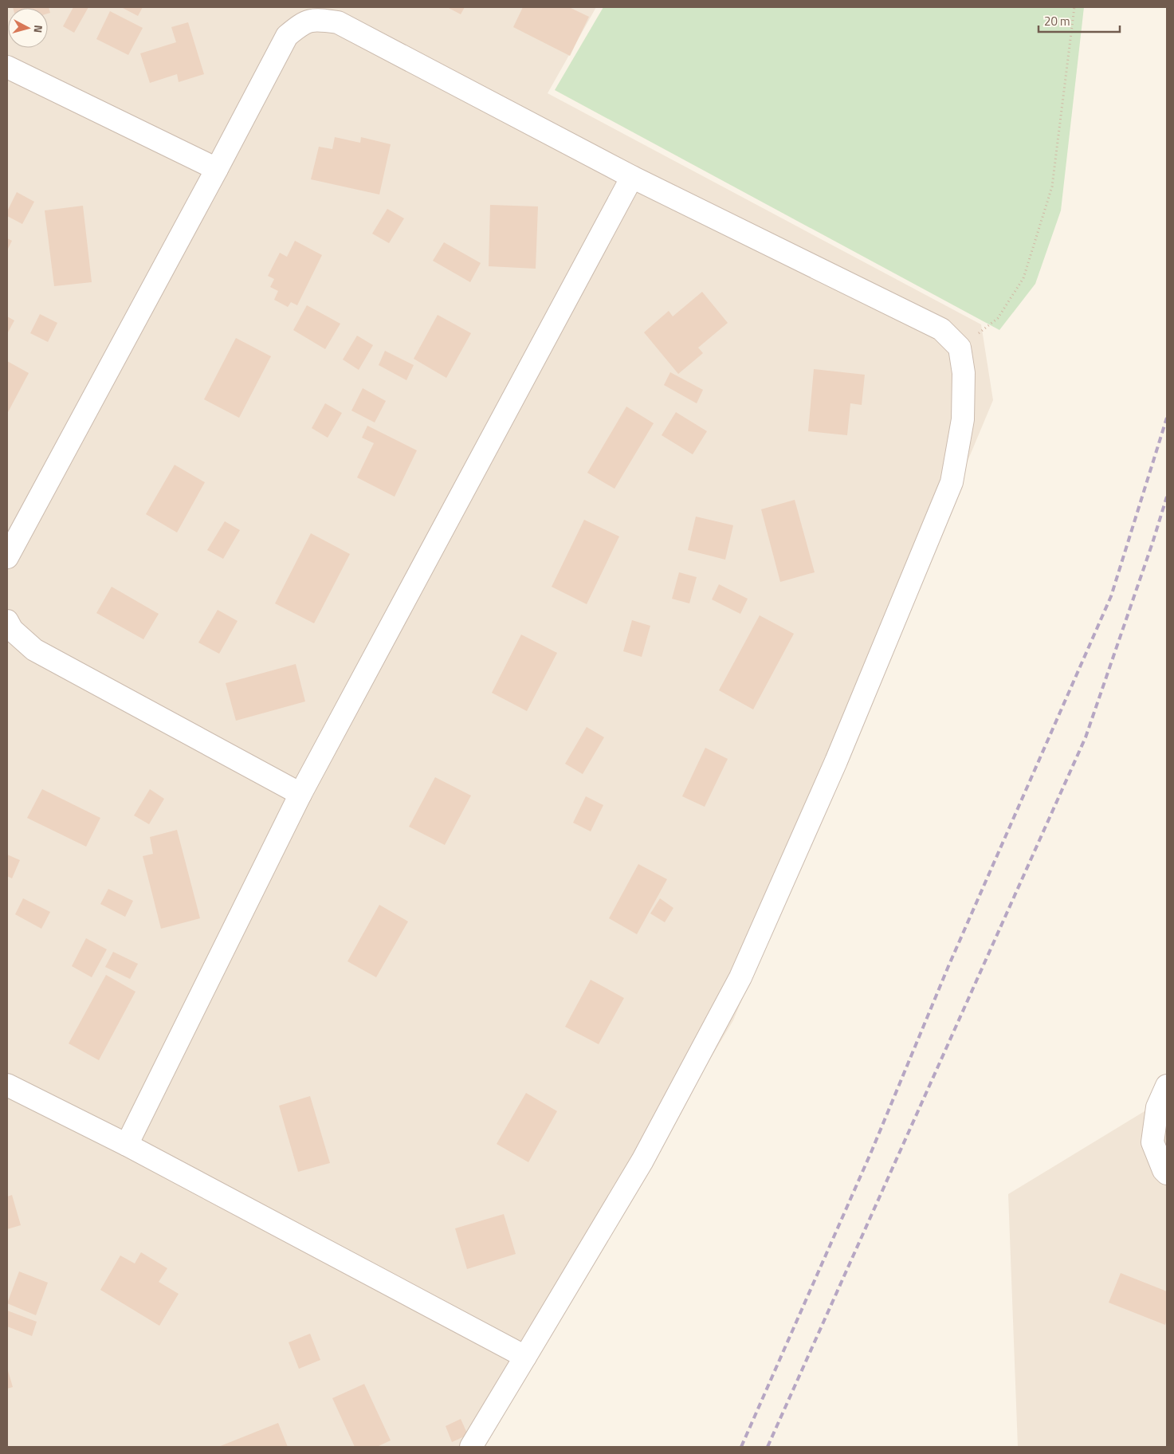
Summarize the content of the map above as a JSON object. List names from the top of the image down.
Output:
{
  "scale_bar": "20 m",
  "north": "right"
}
